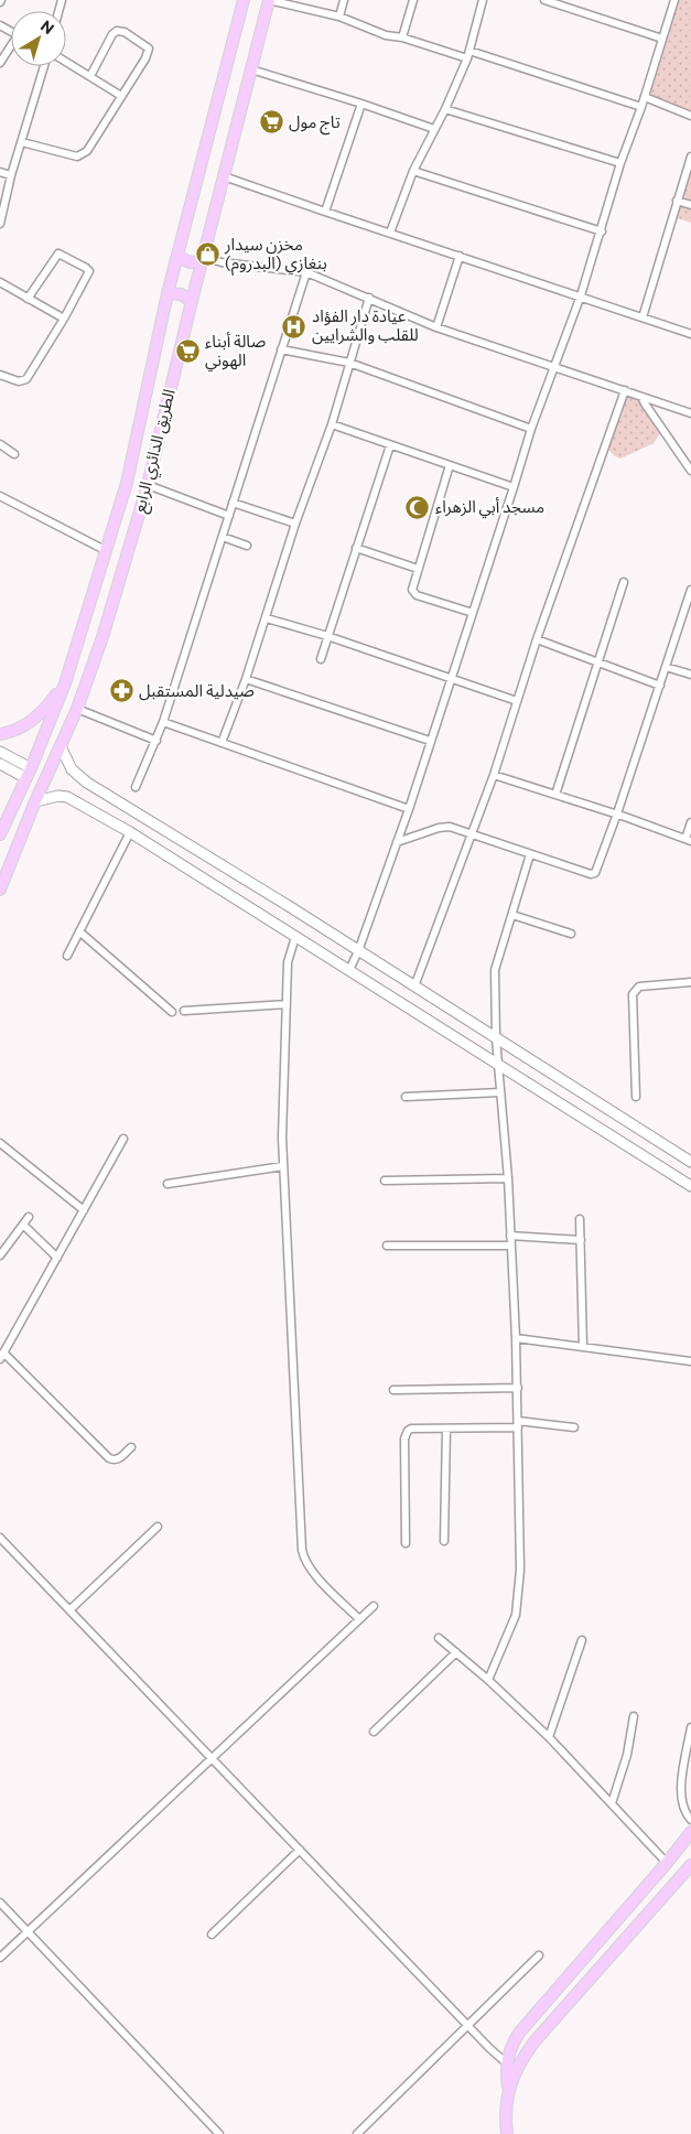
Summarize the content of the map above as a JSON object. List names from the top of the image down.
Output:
{
  "streets": {
    "main road": ["الطريق الدائري الرابع"]
  },
  "places": {
    "supermarket": ["تاج مول", "صالة أبناء الهوني"],
    "shop": ["مخزن سيدار بنغازي (البدروم)"],
    "hospital": ["عيادة دار الفؤاد للقلب والشرايين"],
    "mosque": ["مسجد أبي الزهراء"],
    "pharmacy": ["صيدلية المستقبل"]
  },
  "north": "top right"
}
